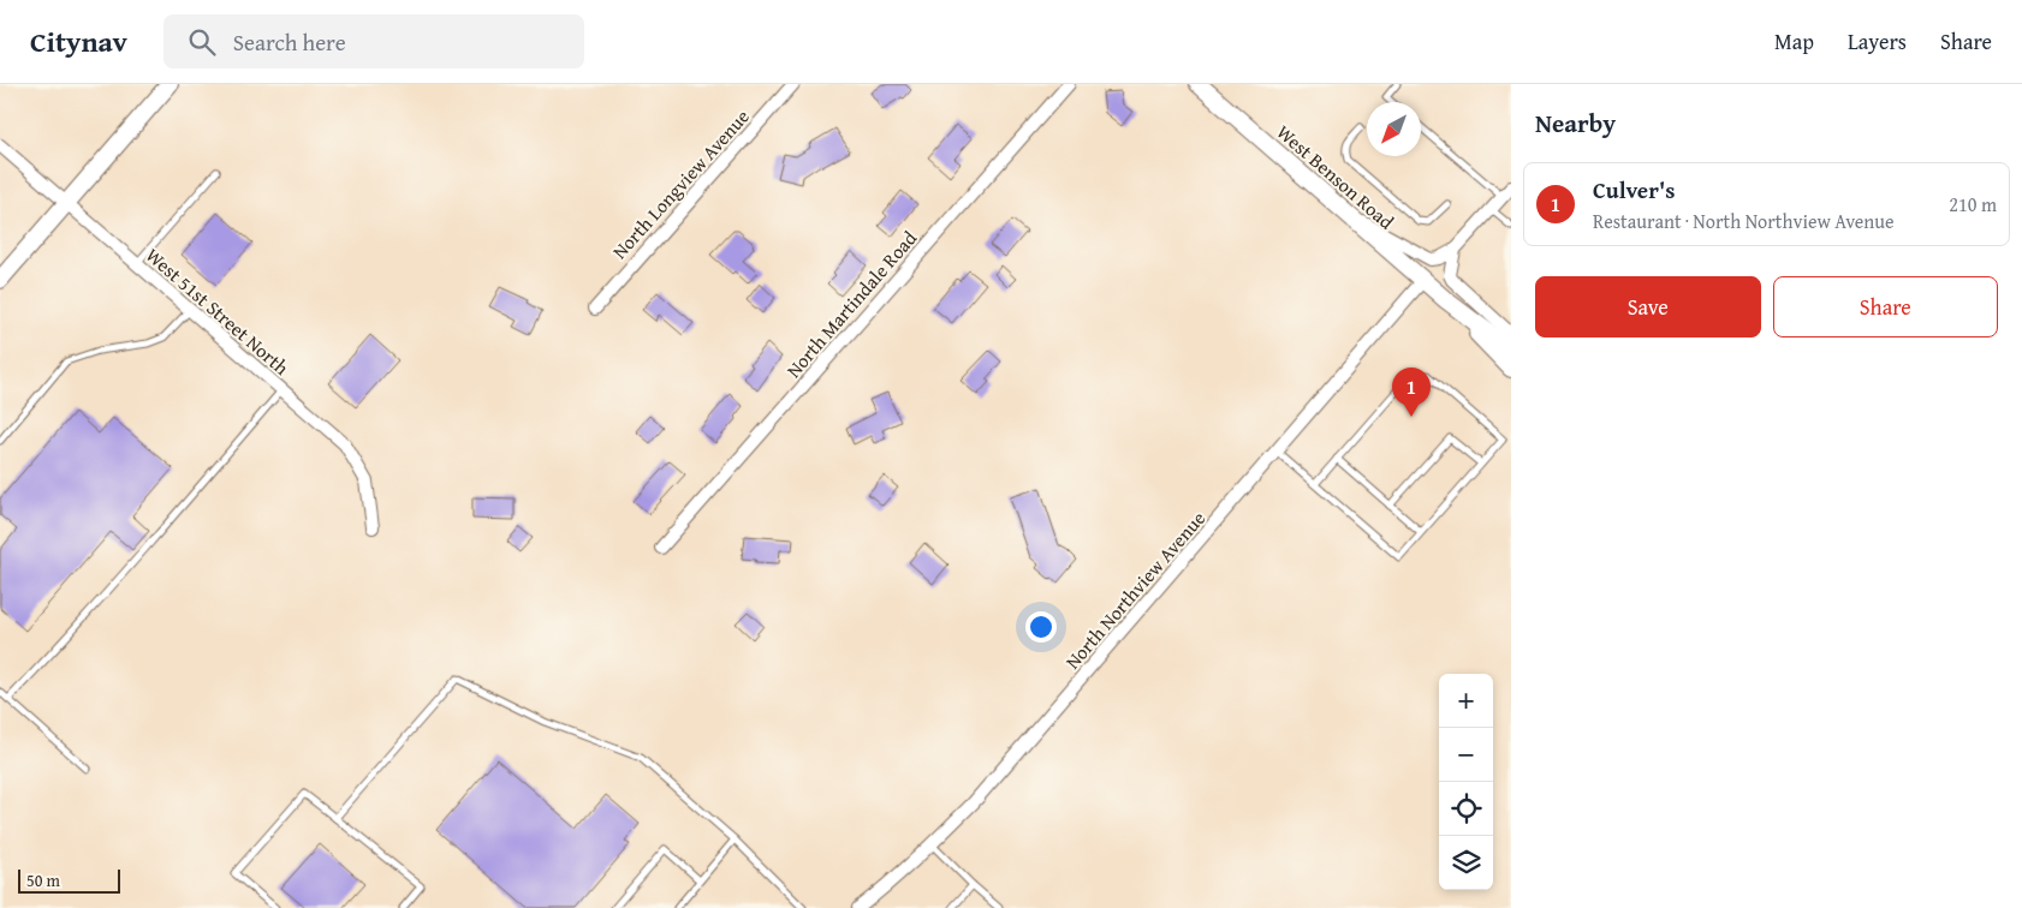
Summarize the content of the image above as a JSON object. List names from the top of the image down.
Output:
{
  "streets": {
    "main road": ["West Benson Road"],
    "street": [
      "North Longview Avenue",
      "North Martindale Road",
      "West 51st Street North",
      "North Northview Avenue"
    ]
  },
  "crossings": [
    ["West Benson Road", "North Northview Avenue"]
  ],
  "scale_bar": "50 m",
  "north": "bottom left",
  "page": {
    "header": "Citynav",
    "search": "Search here",
    "nav": ["Map", "Layers", "Share"],
    "heading": "Nearby",
    "list": [
      {
        "mark": "1",
        "name": "Culver's",
        "note": "Restaurant · North Northview Avenue",
        "value": "210 m"
      }
    ],
    "buttons": ["Save", "Share"],
    "pins": "1",
    "map_buttons": ["+", "−"],
    "scale": "50 m"
  }
}
